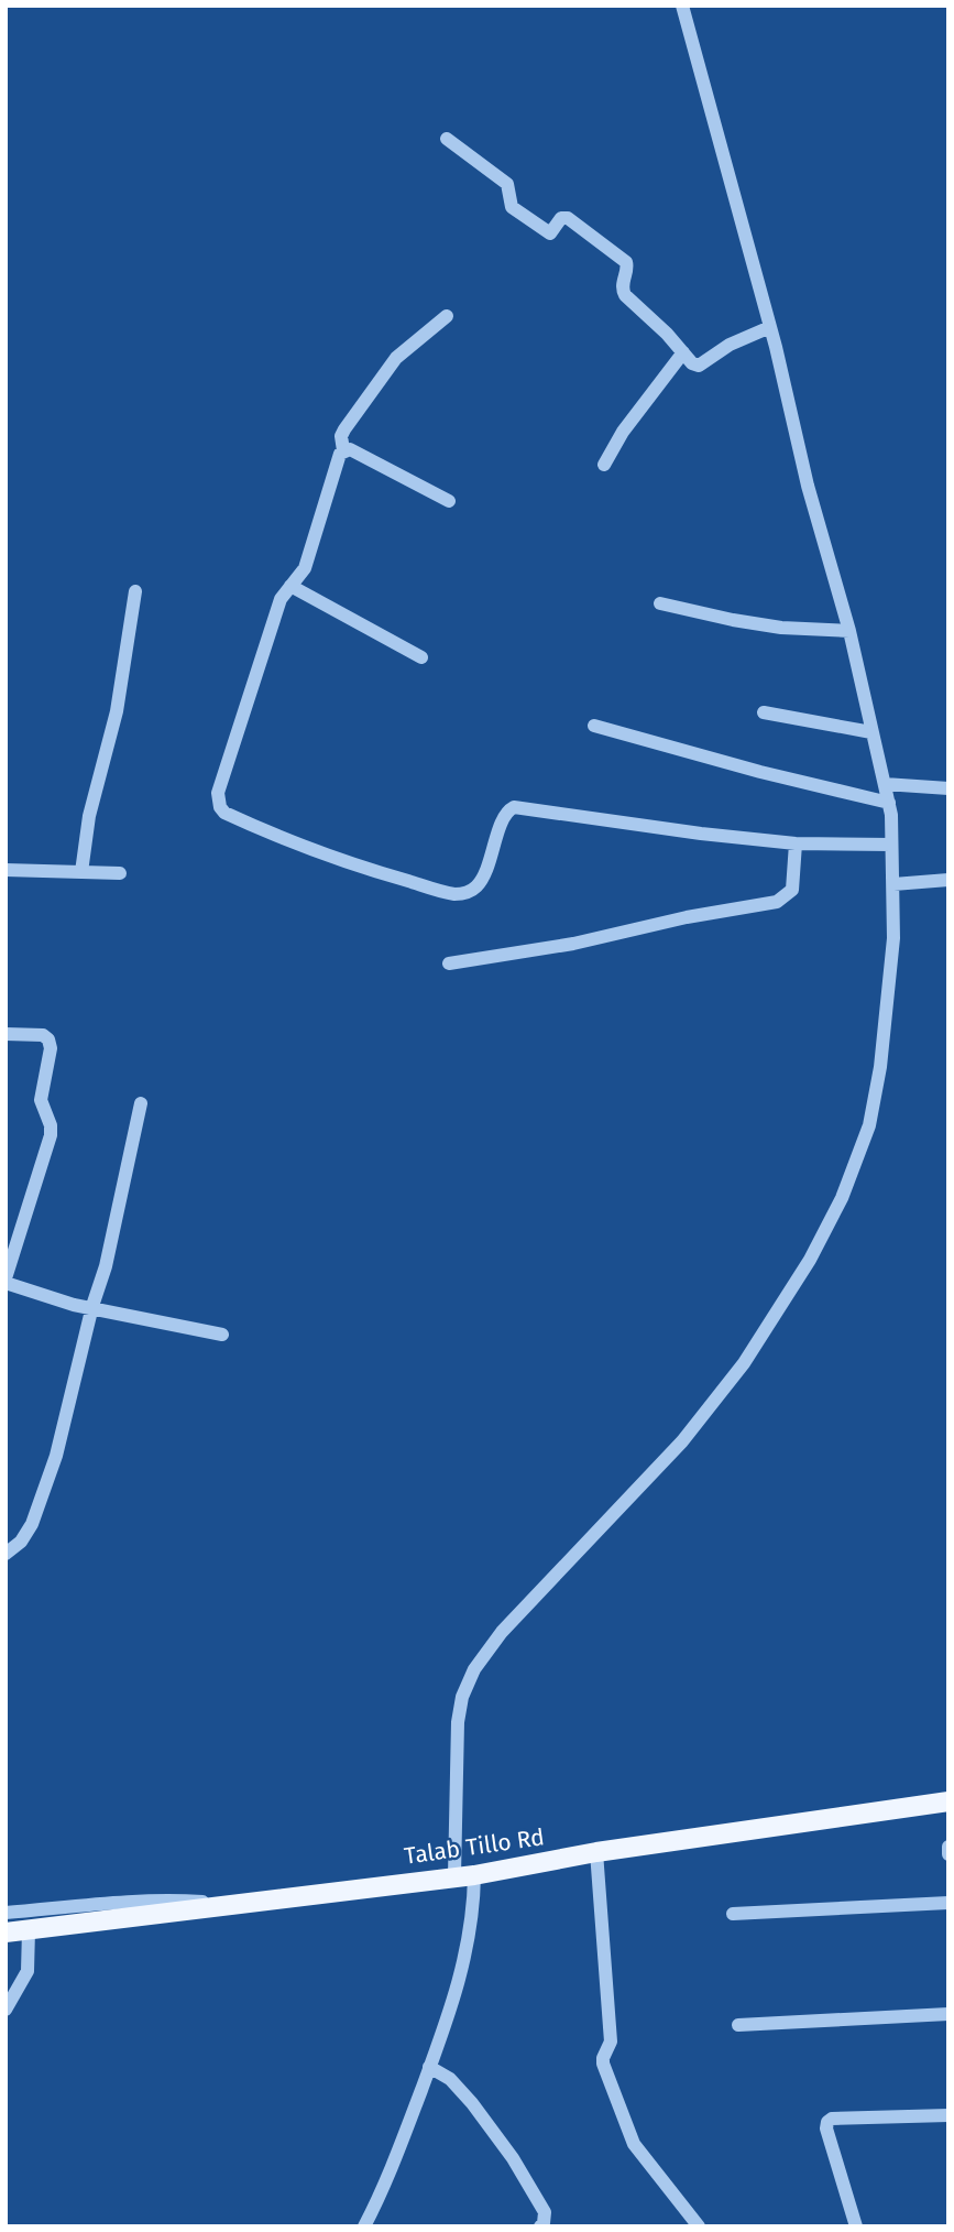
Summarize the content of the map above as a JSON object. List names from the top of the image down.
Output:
{
  "streets": {
    "main road": ["Talab Tillo Rd"]
  }
}
